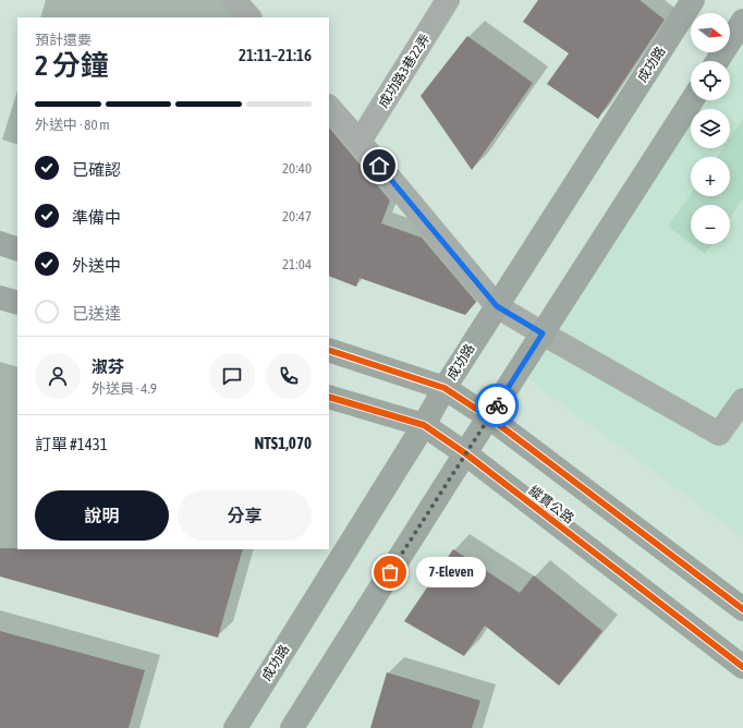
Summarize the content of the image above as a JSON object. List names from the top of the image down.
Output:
{
  "streets": {
    "main road": ["成功路", "縱貫公路"],
    "street": ["成功路3巷22弄"]
  },
  "crossings": [
    ["成功路", "縱貫公路"]
  ],
  "places": ["7-Eleven"],
  "north": "right",
  "page": {
    "map_buttons": ["+", "−"],
    "heading": ["2 分鐘", "預計還要", "21:11–21:16"],
    "panel": [
      "淑芬",
      "外送員 · 4.9",
      "訂單 #1431",
      "NT$1,070"
    ],
    "bar": "外送中 · 80 m",
    "list": [
      ["已確認", "20:40"],
      ["準備中", "20:47"],
      ["外送中", "21:04"],
      "已送達"
    ],
    "buttons": ["說明", "分享"],
    "bubble": "7-Eleven"
  }
}
